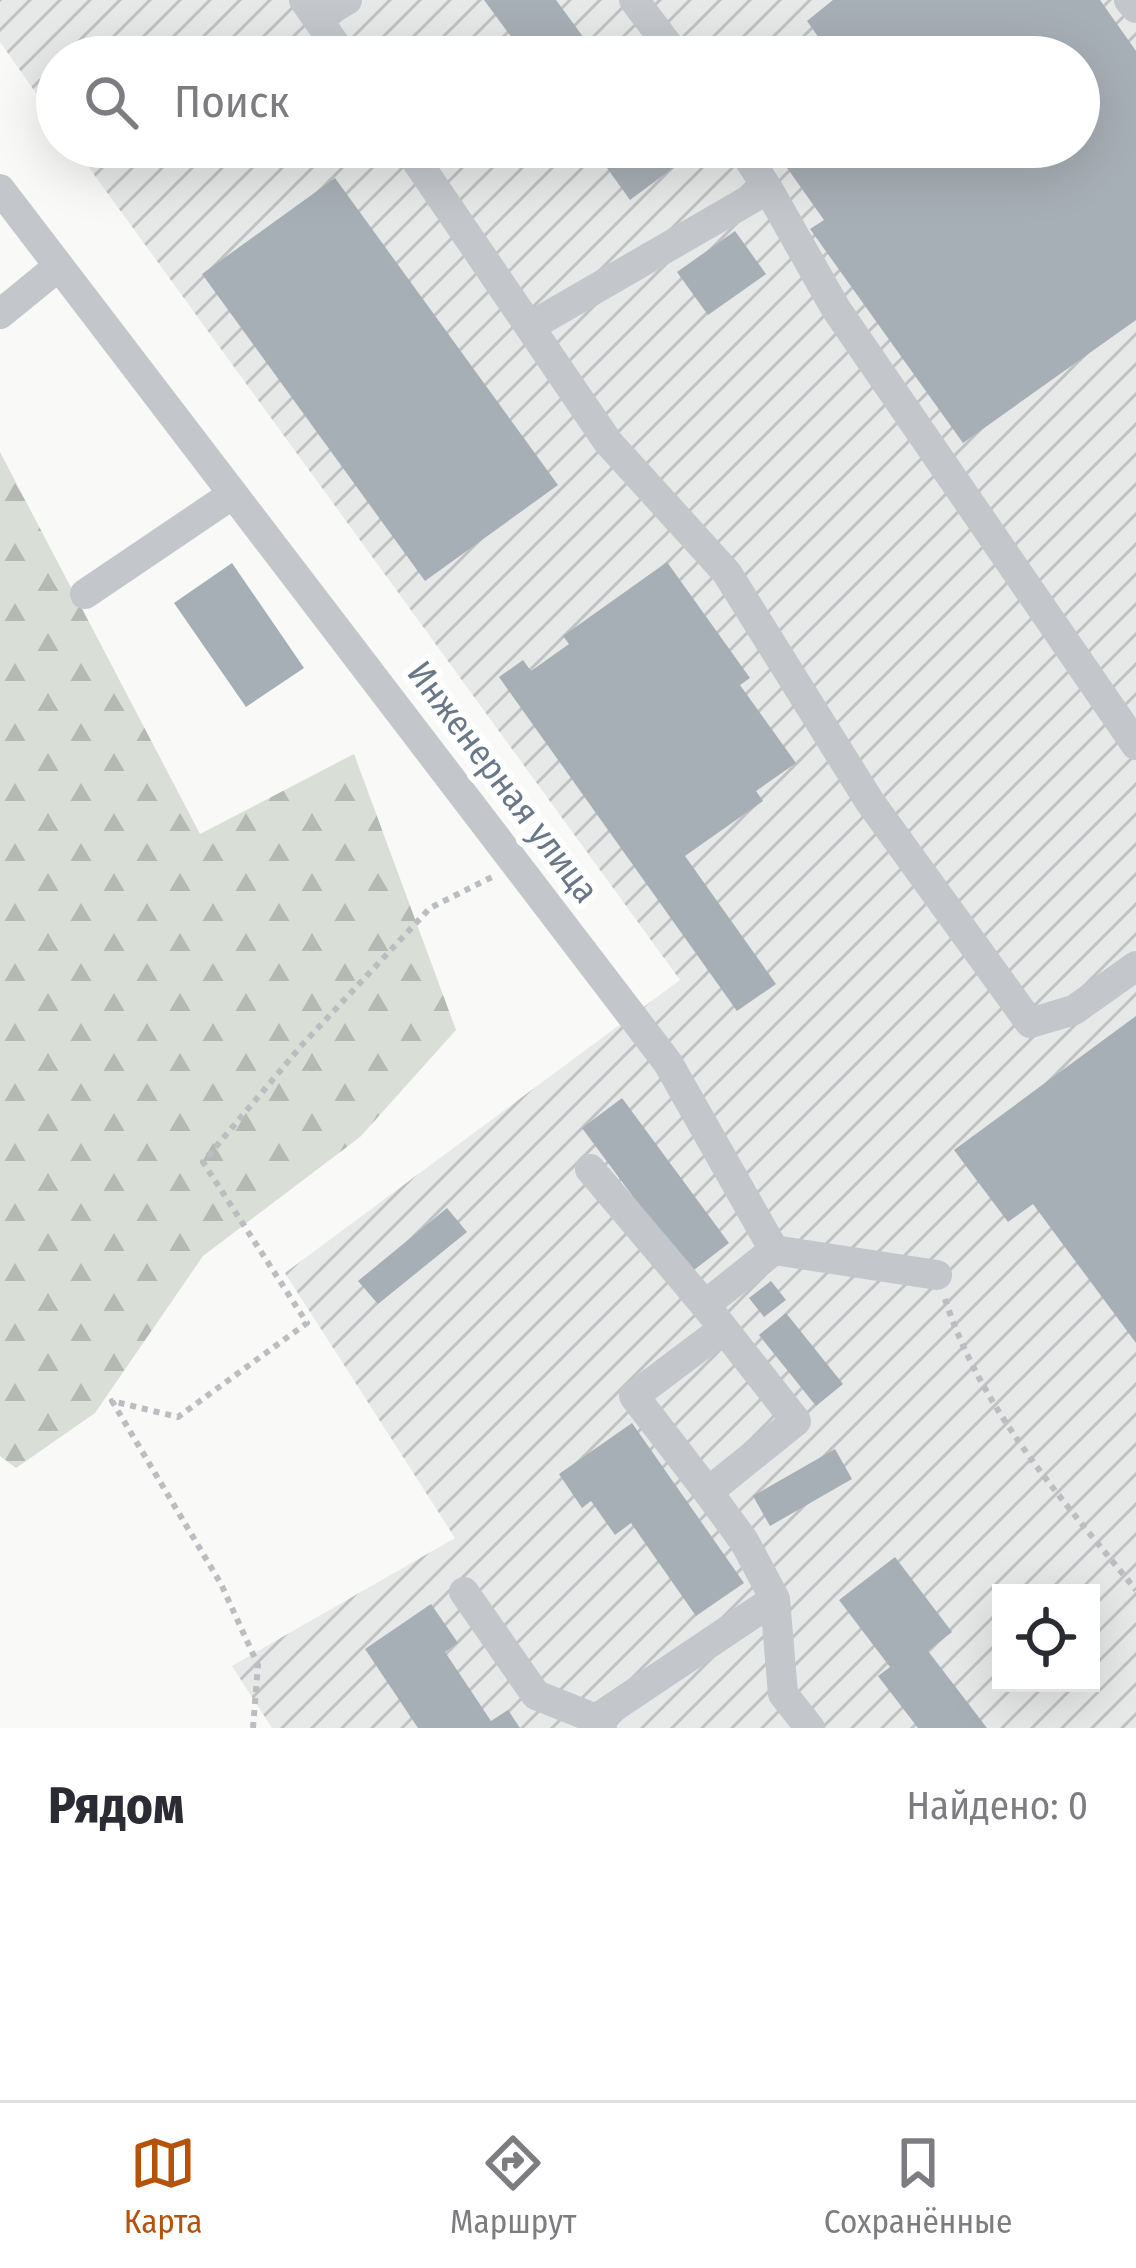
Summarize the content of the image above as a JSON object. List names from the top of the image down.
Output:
{
  "streets": {
    "street": ["Инженерная улица"]
  },
  "page": {
    "search": "Поиск",
    "heading": ["Рядом", "Найдено: 0"],
    "nav": ["Карта", "Маршрут", "Сохранённые"]
  }
}
